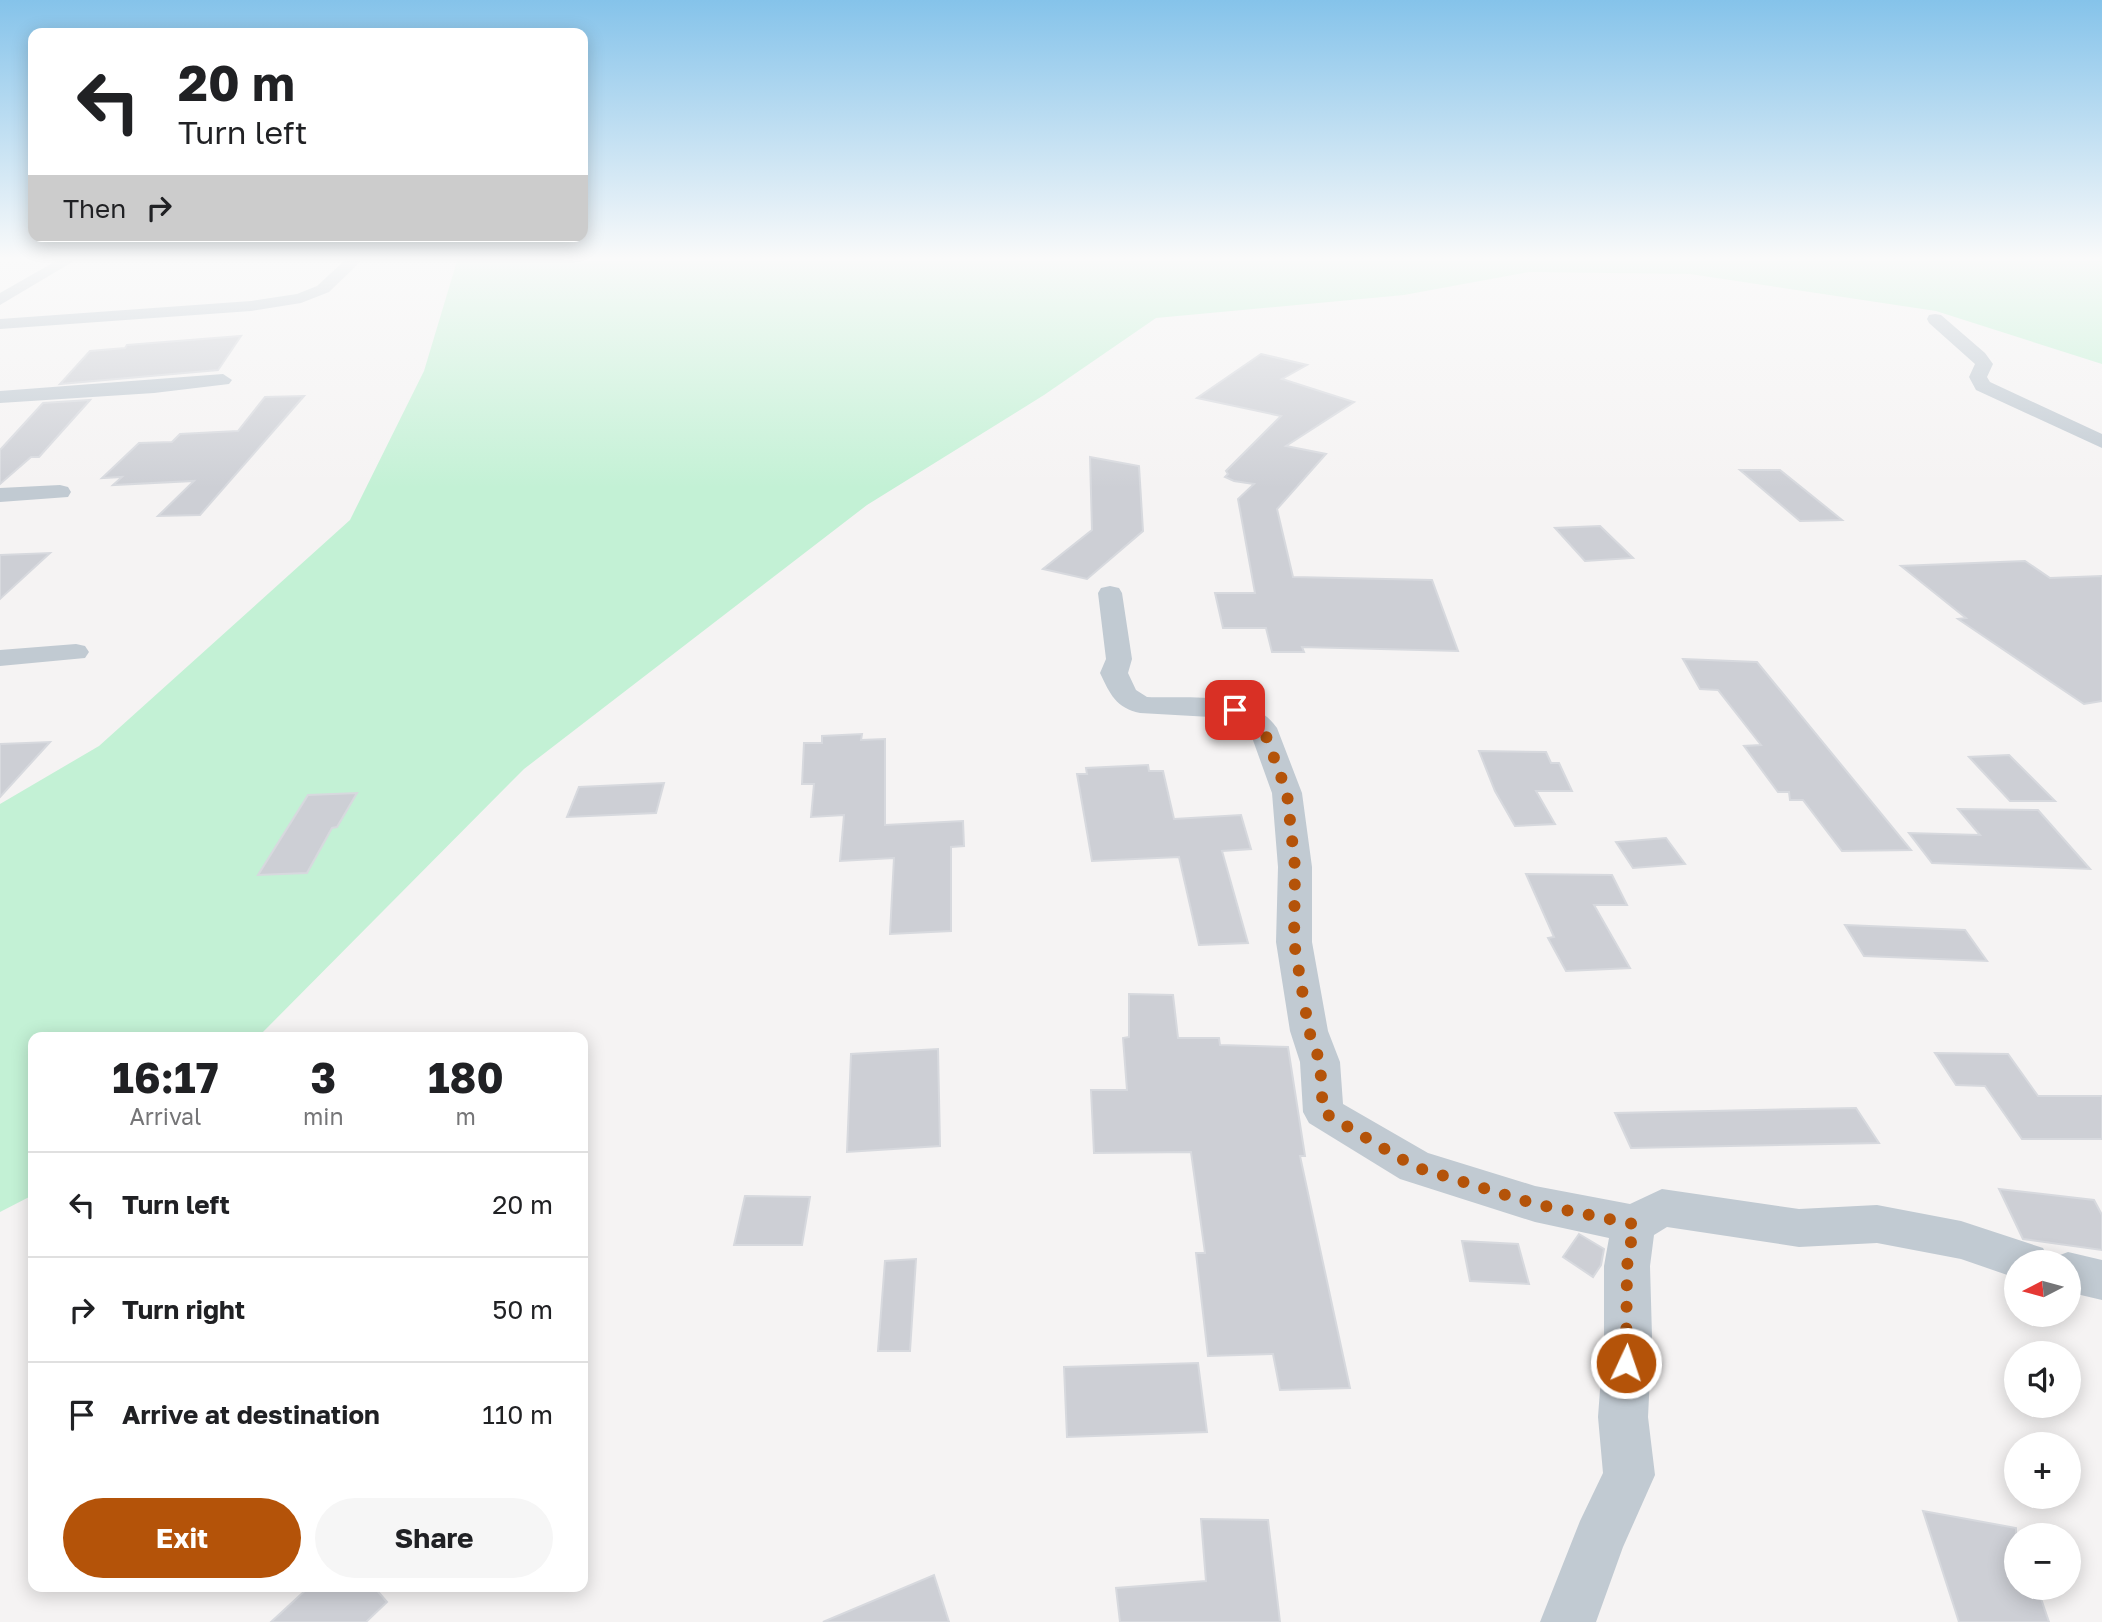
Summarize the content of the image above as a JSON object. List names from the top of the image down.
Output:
{
  "north": "left",
  "page": {
    "turn": ["20 m", "Turn left"],
    "then": "Then",
    "eta": [
      "16:17",
      "Arrival",
      "3",
      "min",
      "180",
      "m"
    ],
    "list": [
      {
        "name": "Turn left",
        "value": "20 m"
      },
      {
        "name": "Turn right",
        "value": "50 m"
      },
      {
        "name": "Arrive at destination",
        "value": "110 m"
      }
    ],
    "map_buttons": ["+", "−"],
    "buttons": ["Exit", "Share"]
  }
}
